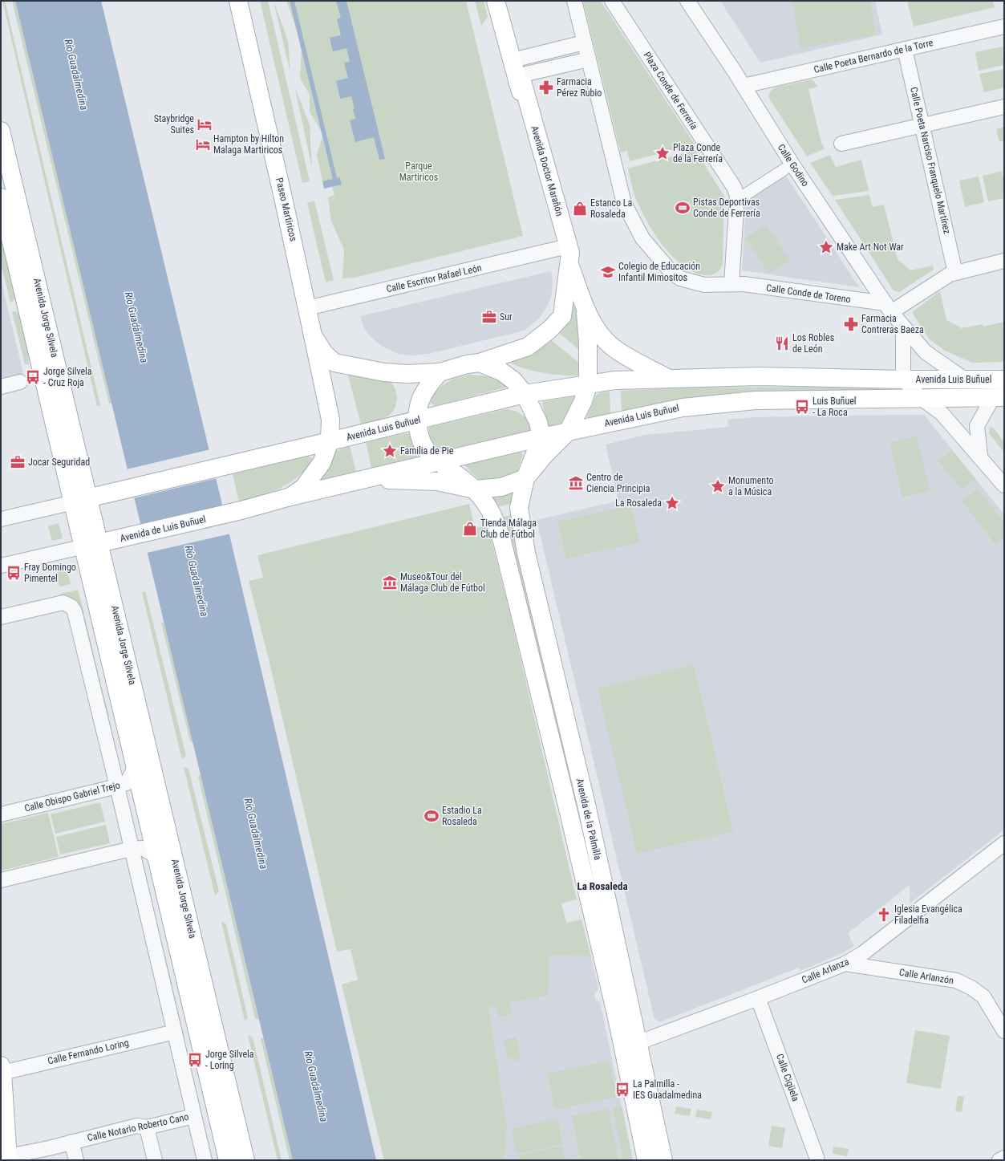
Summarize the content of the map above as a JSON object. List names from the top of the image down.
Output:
{
  "streets": {
    "main road": [
      "Avenida Doctor Marañón",
      "Paseo Martiricos",
      "Avenida Jorge Silvela",
      "Avenida Luis Buñuel",
      "Avenida de Luis Buñuel",
      "Avenida de la Palmilla"
    ],
    "street": [
      "Calle Poeta Bernardo de la Torre",
      "Plaza Conde de Ferrería",
      "Calle Poeta Narciso Franquelo Martínez",
      "Calle Godino",
      "Calle Escritor Rafael León",
      "Calle Conde de Toreno",
      "Calle Obispo Gabriel Trejo",
      "Calle Arlanza",
      "Calle Arlanzón",
      "Calle Fernando Loring",
      "Calle Cigüela",
      "Calle Notario Roberto Cano"
    ]
  },
  "crossings": [
    ["Calle Poeta Bernardo de la Torre", "Calle Poeta Narciso Franquelo Martínez"],
    ["Calle Poeta Bernardo de la Torre", "Calle Godino"],
    ["Plaza Conde de Ferrería", "Calle Conde de Toreno"],
    ["Calle Godino", "Calle Conde de Toreno"],
    ["Calle Godino", "Avenida Luis Buñuel"],
    ["Avenida Doctor Marañón", "Paseo Martiricos"],
    ["Avenida Doctor Marañón", "Calle Escritor Rafael León"],
    ["Avenida Doctor Marañón", "Avenida Luis Buñuel"],
    ["Avenida Doctor Marañón", "Avenida de la Palmilla"],
    ["Paseo Martiricos", "Calle Escritor Rafael León"],
    ["Paseo Martiricos", "Avenida Luis Buñuel"],
    ["Avenida Jorge Silvela", "Avenida Luis Buñuel"],
    ["Avenida Jorge Silvela", "Avenida de Luis Buñuel"],
    ["Avenida Jorge Silvela", "Calle Obispo Gabriel Trejo"],
    ["Avenida Luis Buñuel", "Avenida de Luis Buñuel"],
    ["Avenida Luis Buñuel", "Avenida de la Palmilla"],
    ["Avenida de la Palmilla", "Calle Arlanza"],
    ["Calle Arlanza", "Calle Arlanzón"],
    ["Calle Arlanza", "Calle Cigüela"]
  ],
  "districts": ["La Rosaleda"],
  "water": ["Río Guadalmedina"],
  "parks": ["Parque Martiricos"],
  "places": {
    "pharmacy": ["Farmacia Pérez Rubio", "Farmacia Contreras Baeza"],
    "hotel": ["Staybridge Suites", "Hampton by Hilton Malaga Martiricos"],
    "place": [
      "Plaza Conde de la Ferrería",
      "Make Art Not War",
      "Familia de Pie",
      "Monumento a la Música",
      "La Rosaleda"
    ],
    "sports": ["Pistas Deportivas Conde de Ferrería", "Estadio La Rosaleda"],
    "shop": ["Estanco La Rosaleda", "Tienda Málaga Club de Fútbol"],
    "school or university": ["Colegio de Educación Infantil Mimositos"],
    "office": ["Sur", "Jocar Seguridad"],
    "restaurant": ["Los Robles de León"],
    "bus stop": [
      "Jorge Silvela - Cruz Roja",
      "Luis Buñuel - La Roca",
      "Fray Domingo Pimentel",
      "Jorge Silvela - Loring",
      "La Palmilla - IES Guadalmedina"
    ],
    "museum": ["Centro de Ciencia Principia", "Museo&Tour del Málaga Club de Fútbol"],
    "church": ["Iglesia Evangélica Filadelfia"]
  }
}
